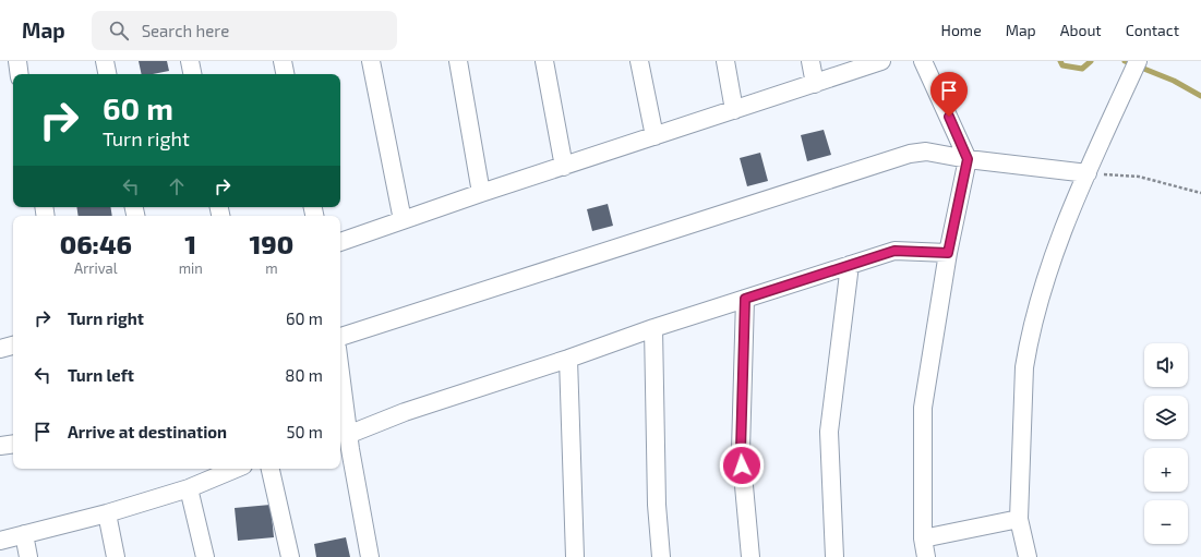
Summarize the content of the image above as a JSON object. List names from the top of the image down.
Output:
{
  "page": {
    "header": "Map",
    "search": "Search here",
    "nav": [
      "Home",
      "Map",
      "About",
      "Contact"
    ],
    "turn": ["60 m", "Turn right"],
    "eta": [
      "06:46",
      "Arrival",
      "1",
      "min",
      "190",
      "m"
    ],
    "list": [
      {
        "name": "Turn right",
        "value": "60 m"
      },
      {
        "name": "Turn left",
        "value": "80 m"
      },
      {
        "name": "Arrive at destination",
        "value": "50 m"
      }
    ],
    "map_buttons": ["+", "−"]
  }
}
